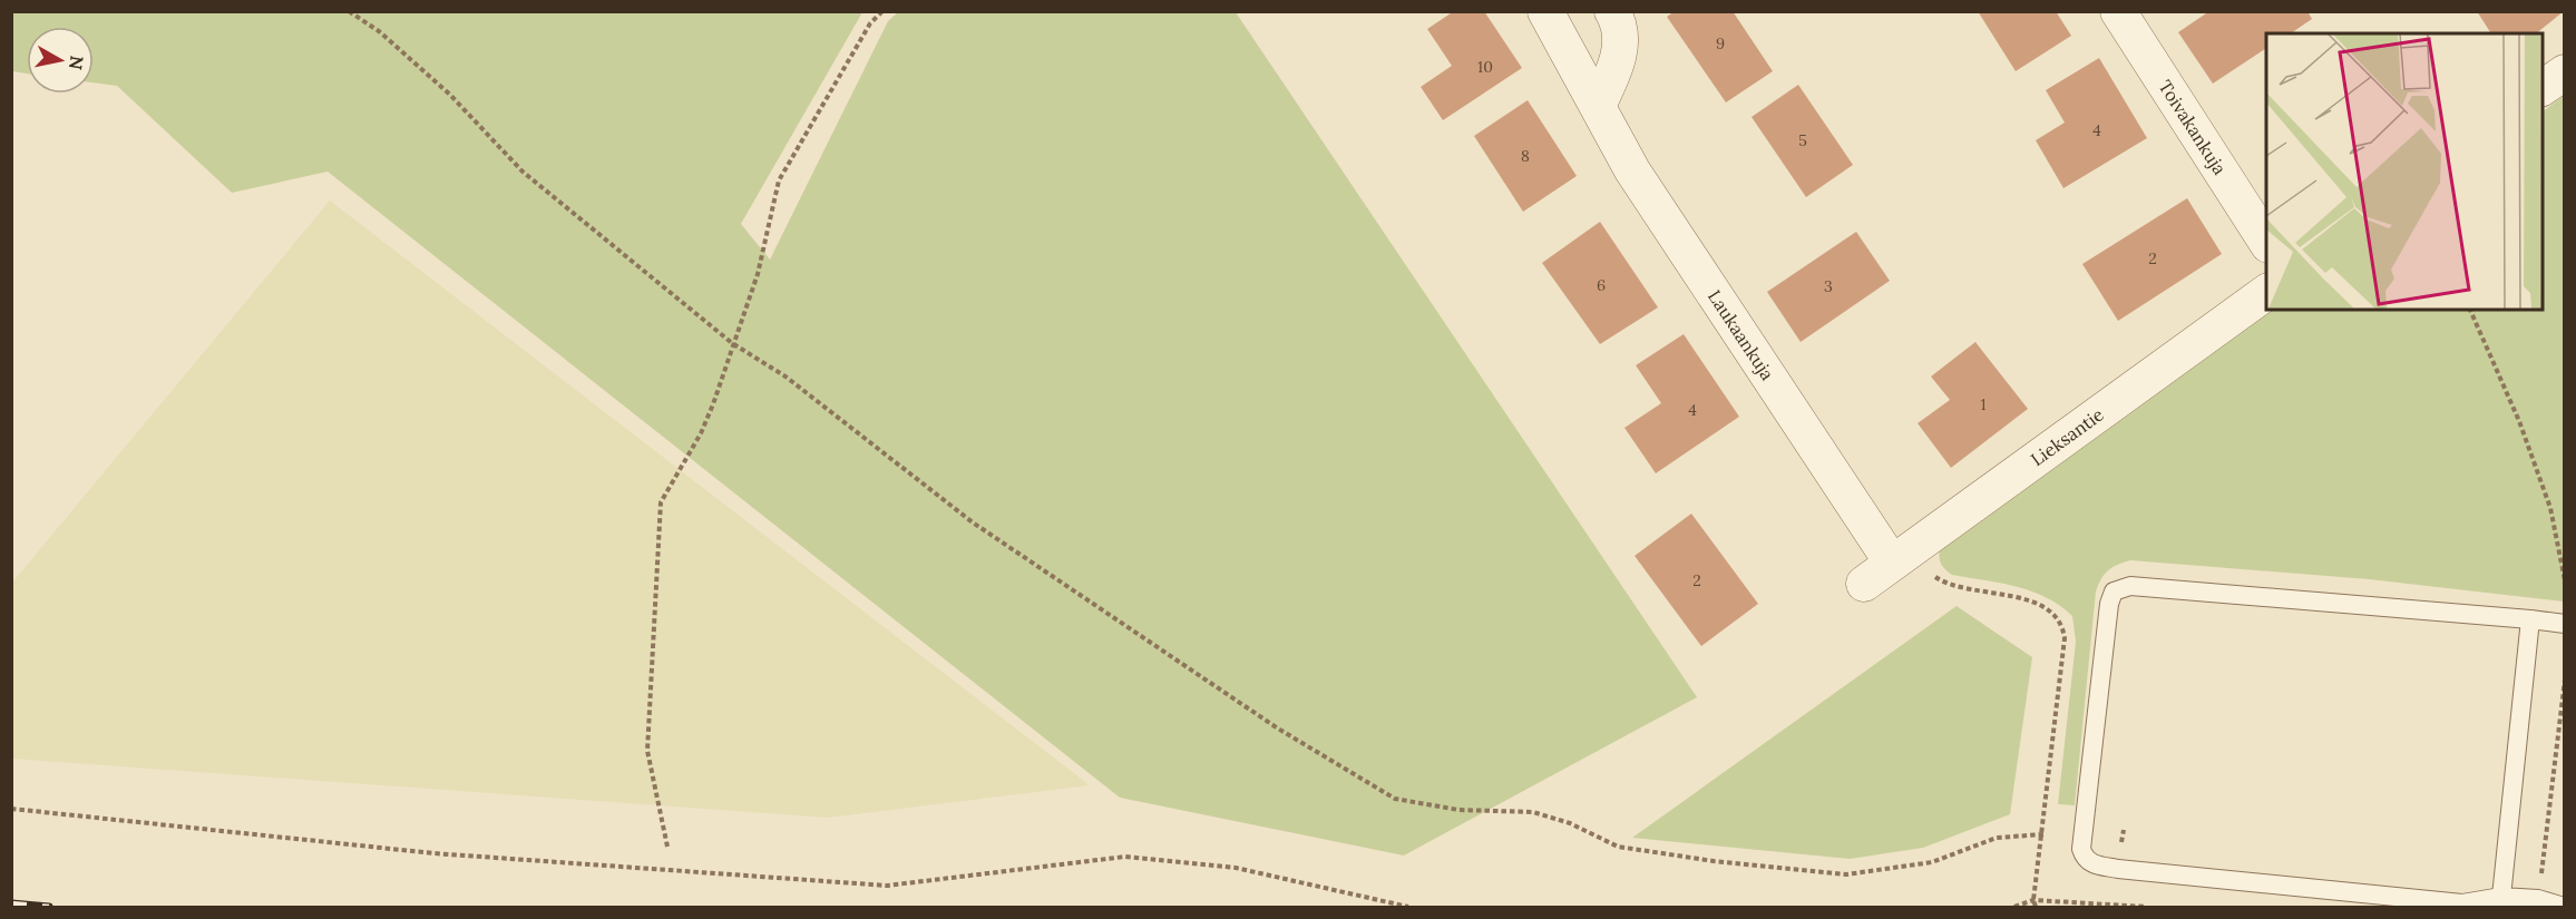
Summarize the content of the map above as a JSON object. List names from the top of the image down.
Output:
{
  "streets": {
    "street": ["Toivakankuja", "Laukaankuja", "Lieksantie"]
  },
  "crossings": [
    ["Laukaankuja", "Lieksantie"]
  ],
  "house_numbers": [
    "9",
    "10",
    "4",
    "5",
    "8",
    "2",
    "6",
    "3",
    "1",
    "4",
    "2"
  ],
  "north": "right"
}
